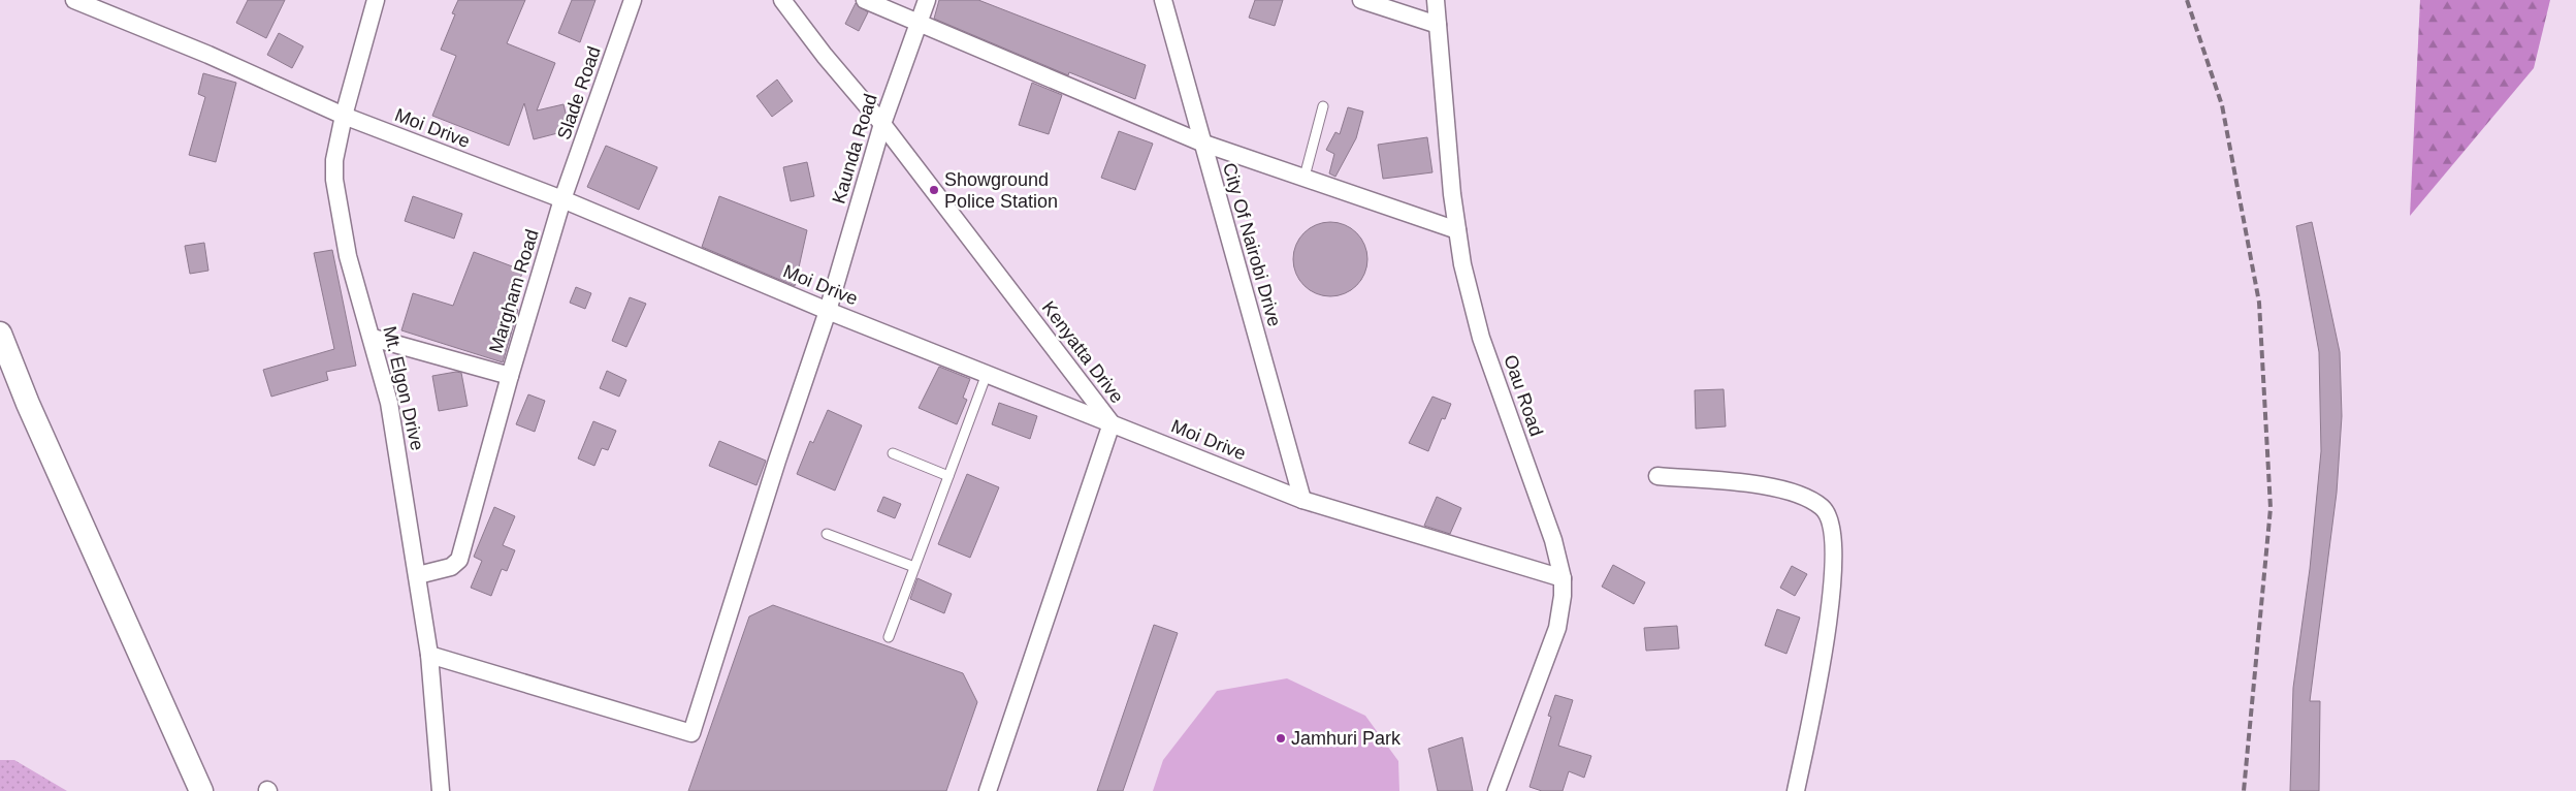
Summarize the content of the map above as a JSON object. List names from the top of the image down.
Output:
{
  "streets": {
    "street": [
      "Slade Road",
      "Moi Drive",
      "Kaunda Road",
      "City Of Nairobi Drive",
      "Margham Road",
      "Kenyatta Drive",
      "Mt. Elgon Drive",
      "Oau Road"
    ]
  },
  "crossings": [
    ["Slade Road", "Moi Drive"],
    ["Slade Road", "Margham Road"],
    ["Moi Drive", "Kaunda Road"],
    ["Moi Drive", "City Of Nairobi Drive"],
    ["Moi Drive", "Margham Road"],
    ["Moi Drive", "Kenyatta Drive"],
    ["Moi Drive", "Mt. Elgon Drive"],
    ["Moi Drive", "Oau Road"],
    ["Kaunda Road", "Kenyatta Drive"],
    ["Kaunda Road", "Mt. Elgon Drive"],
    ["Margham Road", "Mt. Elgon Drive"]
  ],
  "places": ["Showground Police Station", "Jamhuri Park"]
}
